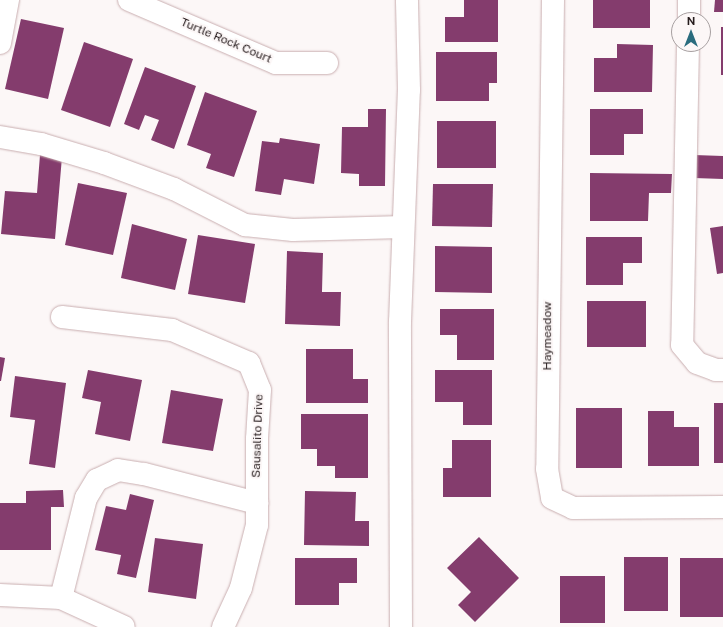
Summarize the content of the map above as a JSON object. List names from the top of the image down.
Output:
{
  "streets": {
    "street": ["Turtle Rock Court", "Haymeadow", "Sausalito Drive"]
  },
  "north": "top"
}
